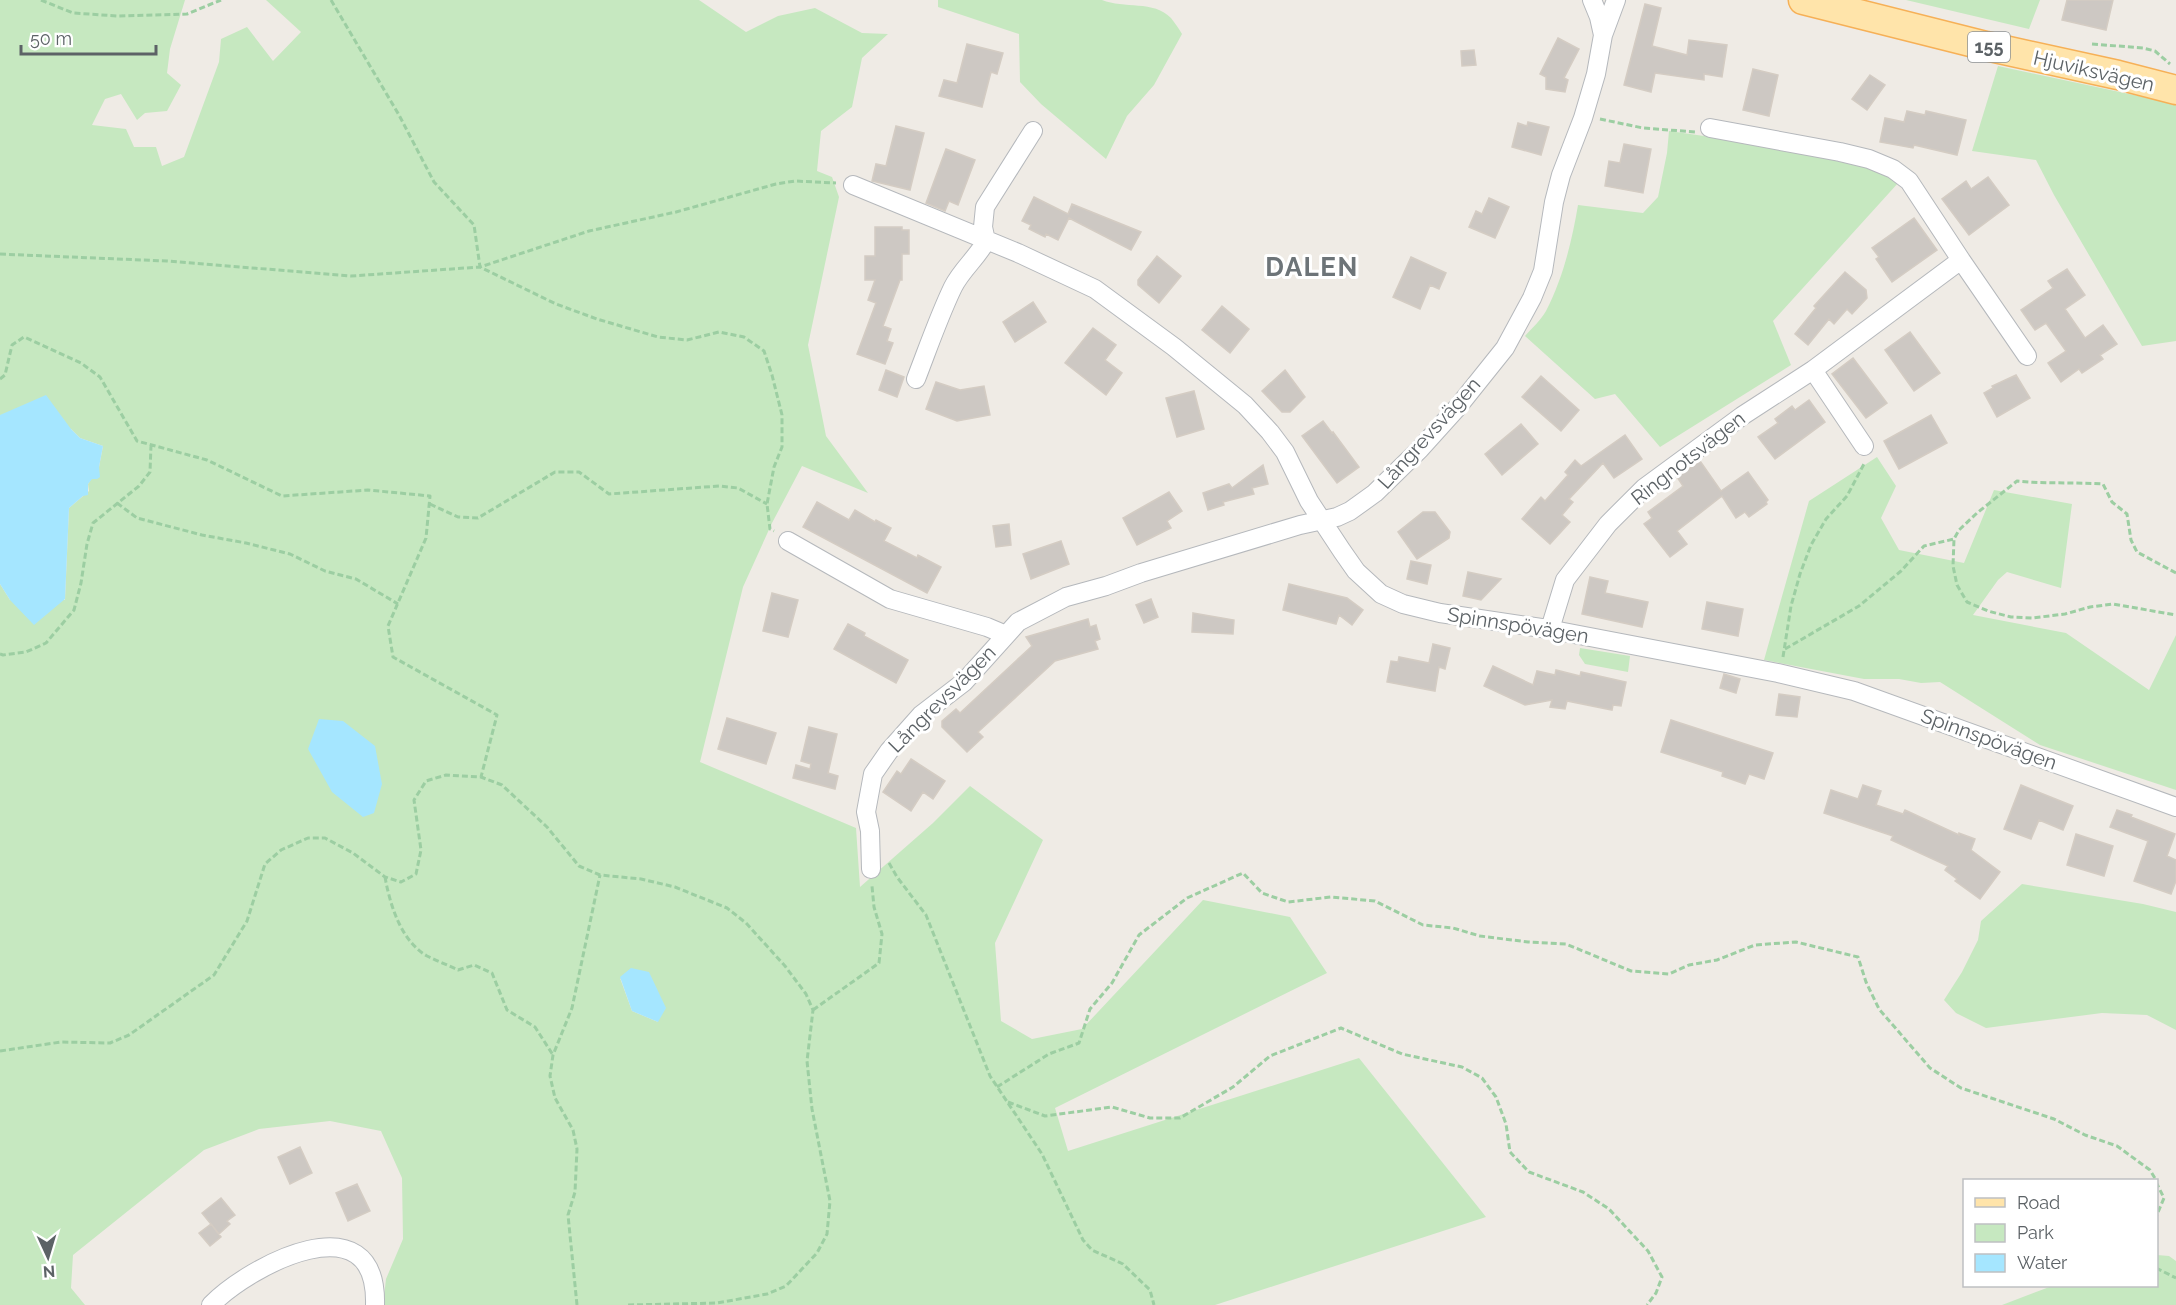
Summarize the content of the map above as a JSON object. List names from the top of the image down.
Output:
{
  "streets": {
    "main road": ["155", "Hjuviksvägen"],
    "street": ["Långrevsvägen", "Ringnotsvägen", "Spinnspövägen"]
  },
  "crossings": [
    ["Långrevsvägen", "Spinnspövägen"],
    ["Ringnotsvägen", "Spinnspövägen"]
  ],
  "districts": ["DALEN"],
  "legend": ["Road", "Park", "Water"],
  "scale_bar": "50 m",
  "north": "bottom"
}
